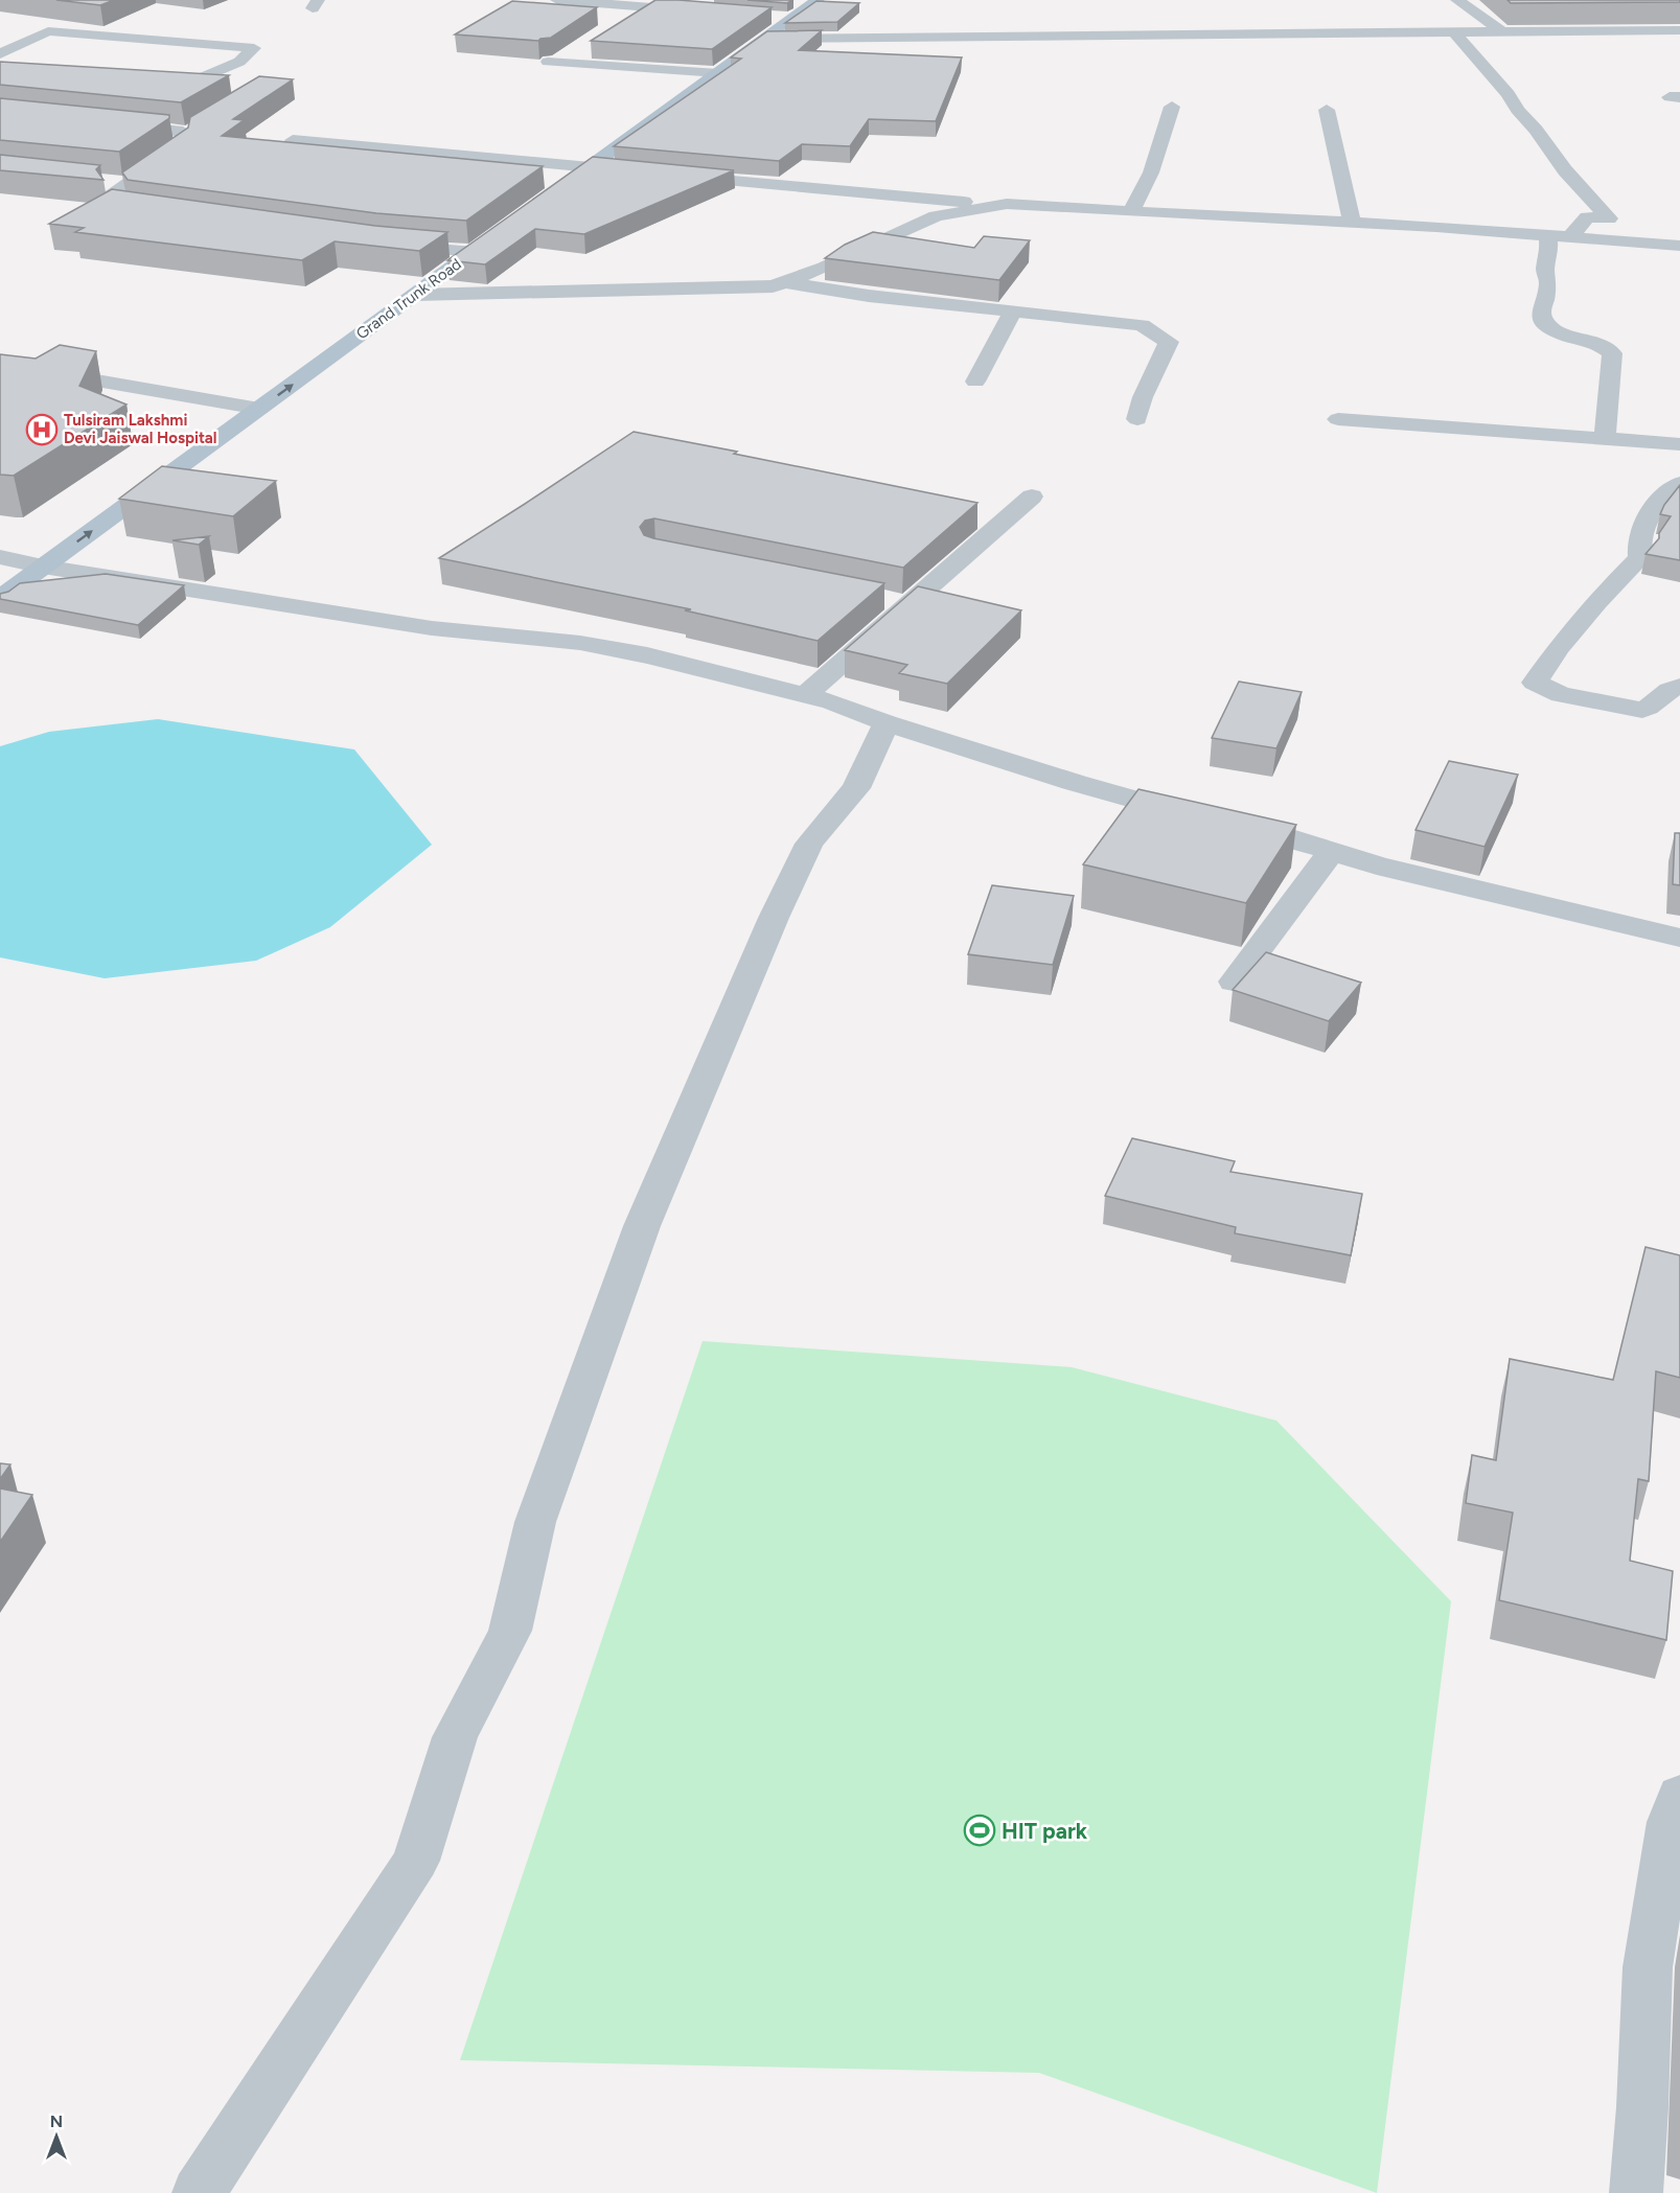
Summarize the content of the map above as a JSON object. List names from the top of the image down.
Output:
{
  "streets": {
    "main road": ["Grand Trunk Road"]
  },
  "one_way": ["Grand Trunk Road"],
  "places": {
    "hospital": ["Tulsiram Lakshmi Devi Jaiswal Hospital"],
    "sports": ["HIT park"]
  },
  "north": "top"
}
